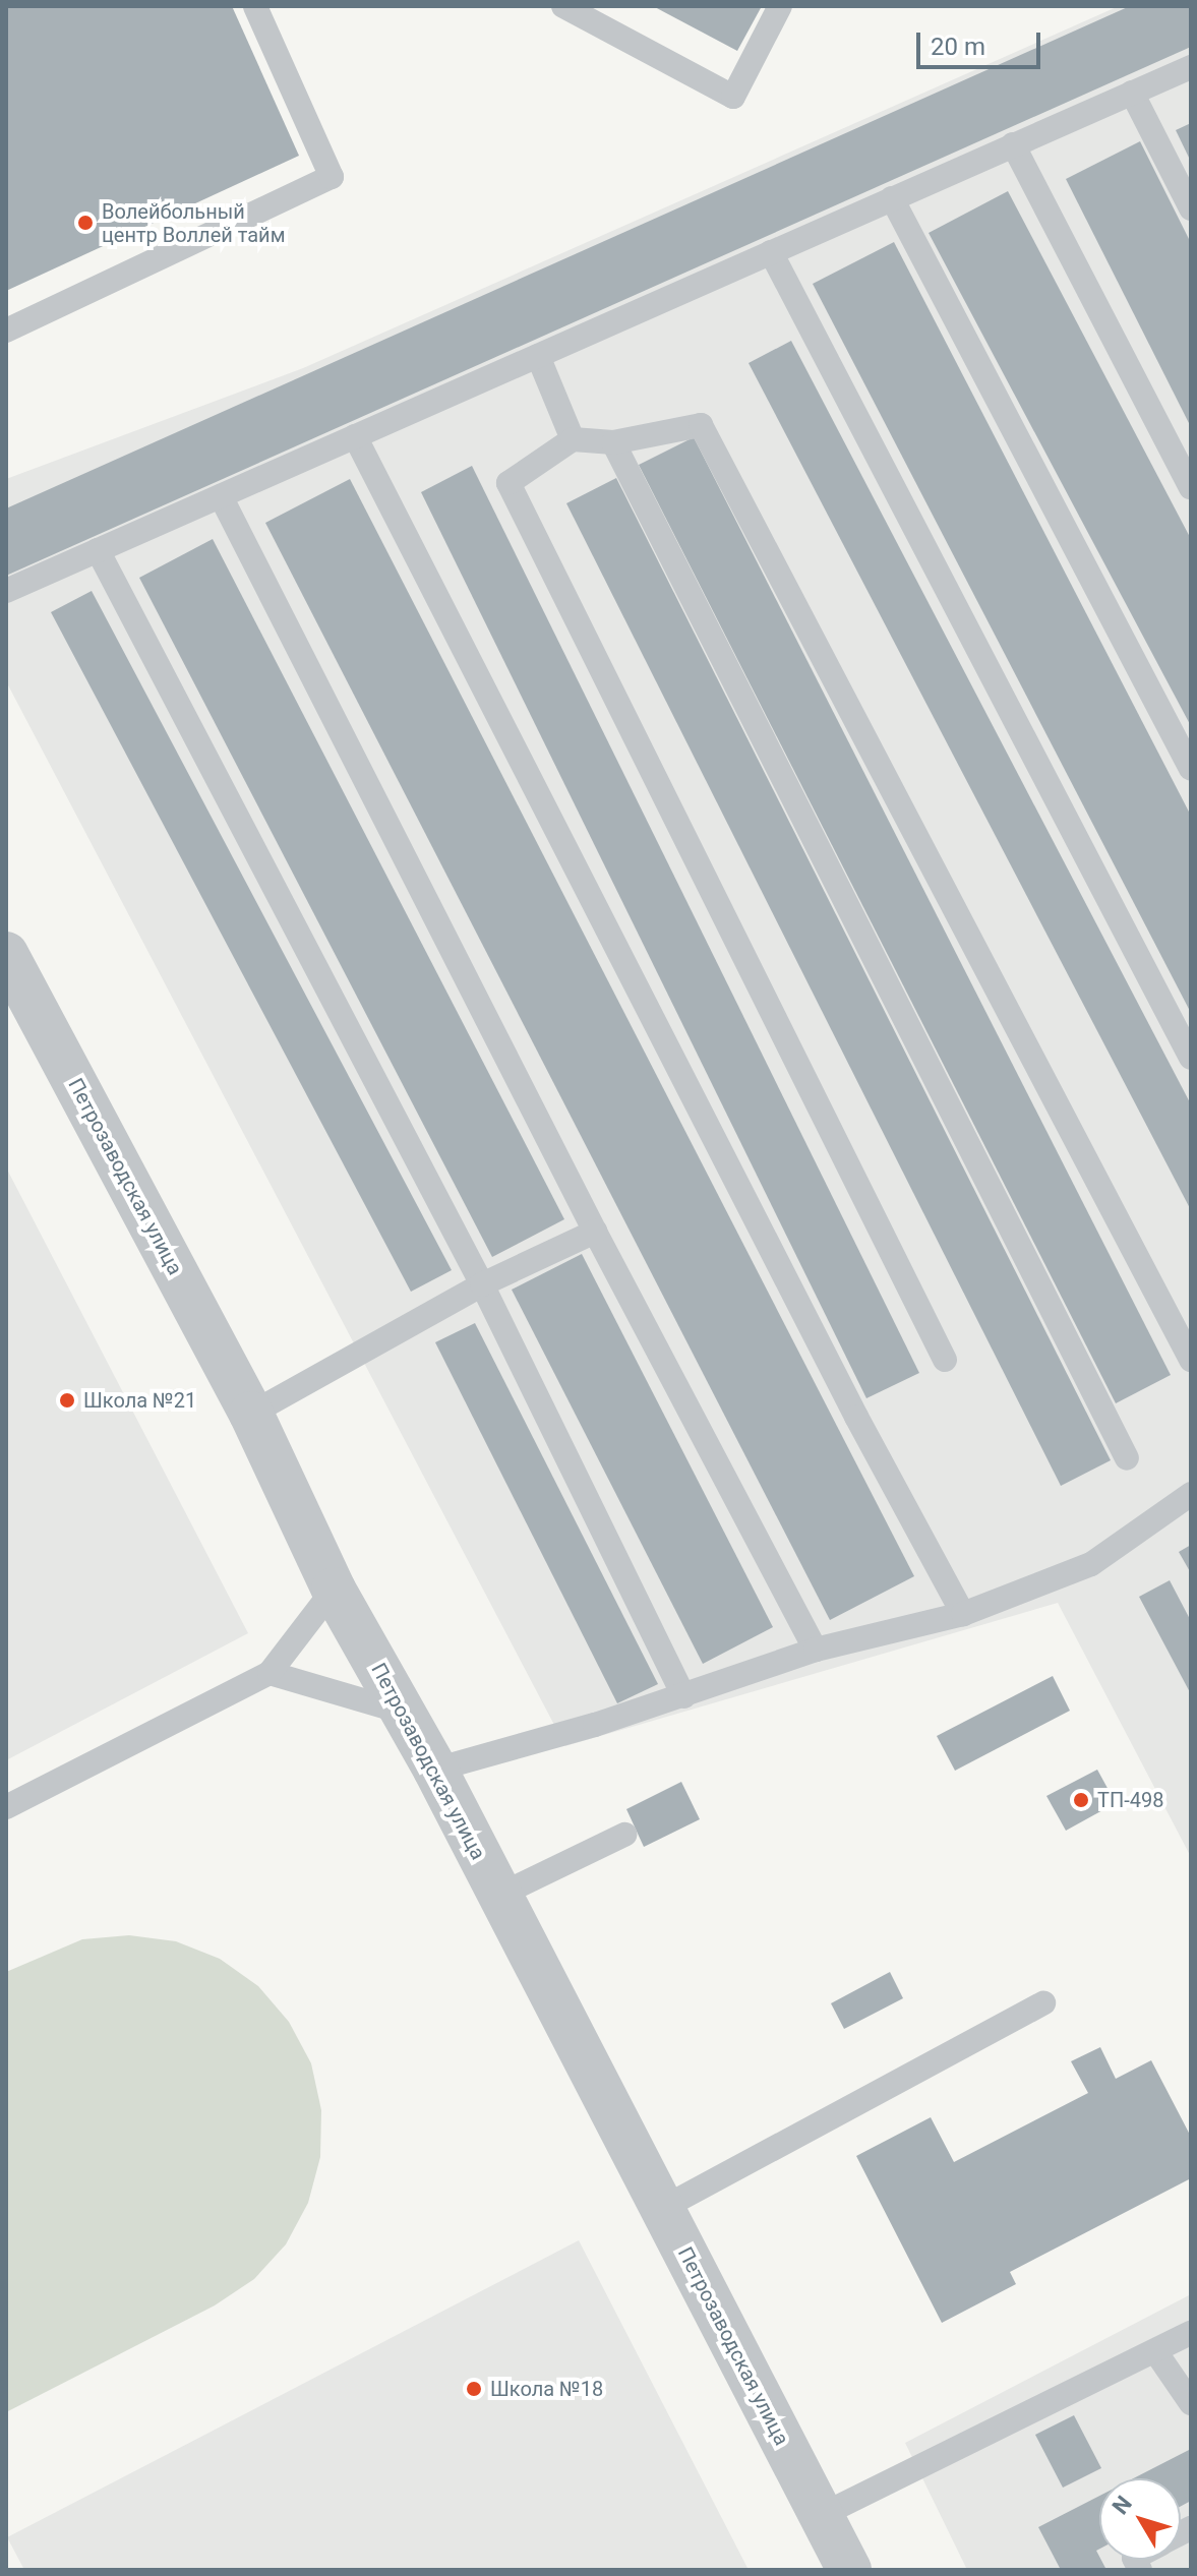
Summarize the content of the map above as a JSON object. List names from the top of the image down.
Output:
{
  "streets": {
    "street": ["Петрозаводская улица"]
  },
  "places": [
    "Волейбольный центр Воллей тайм",
    "Школа №21",
    "ТП-498",
    "Школа №18"
  ],
  "scale_bar": "20 m",
  "north": "top left"
}
